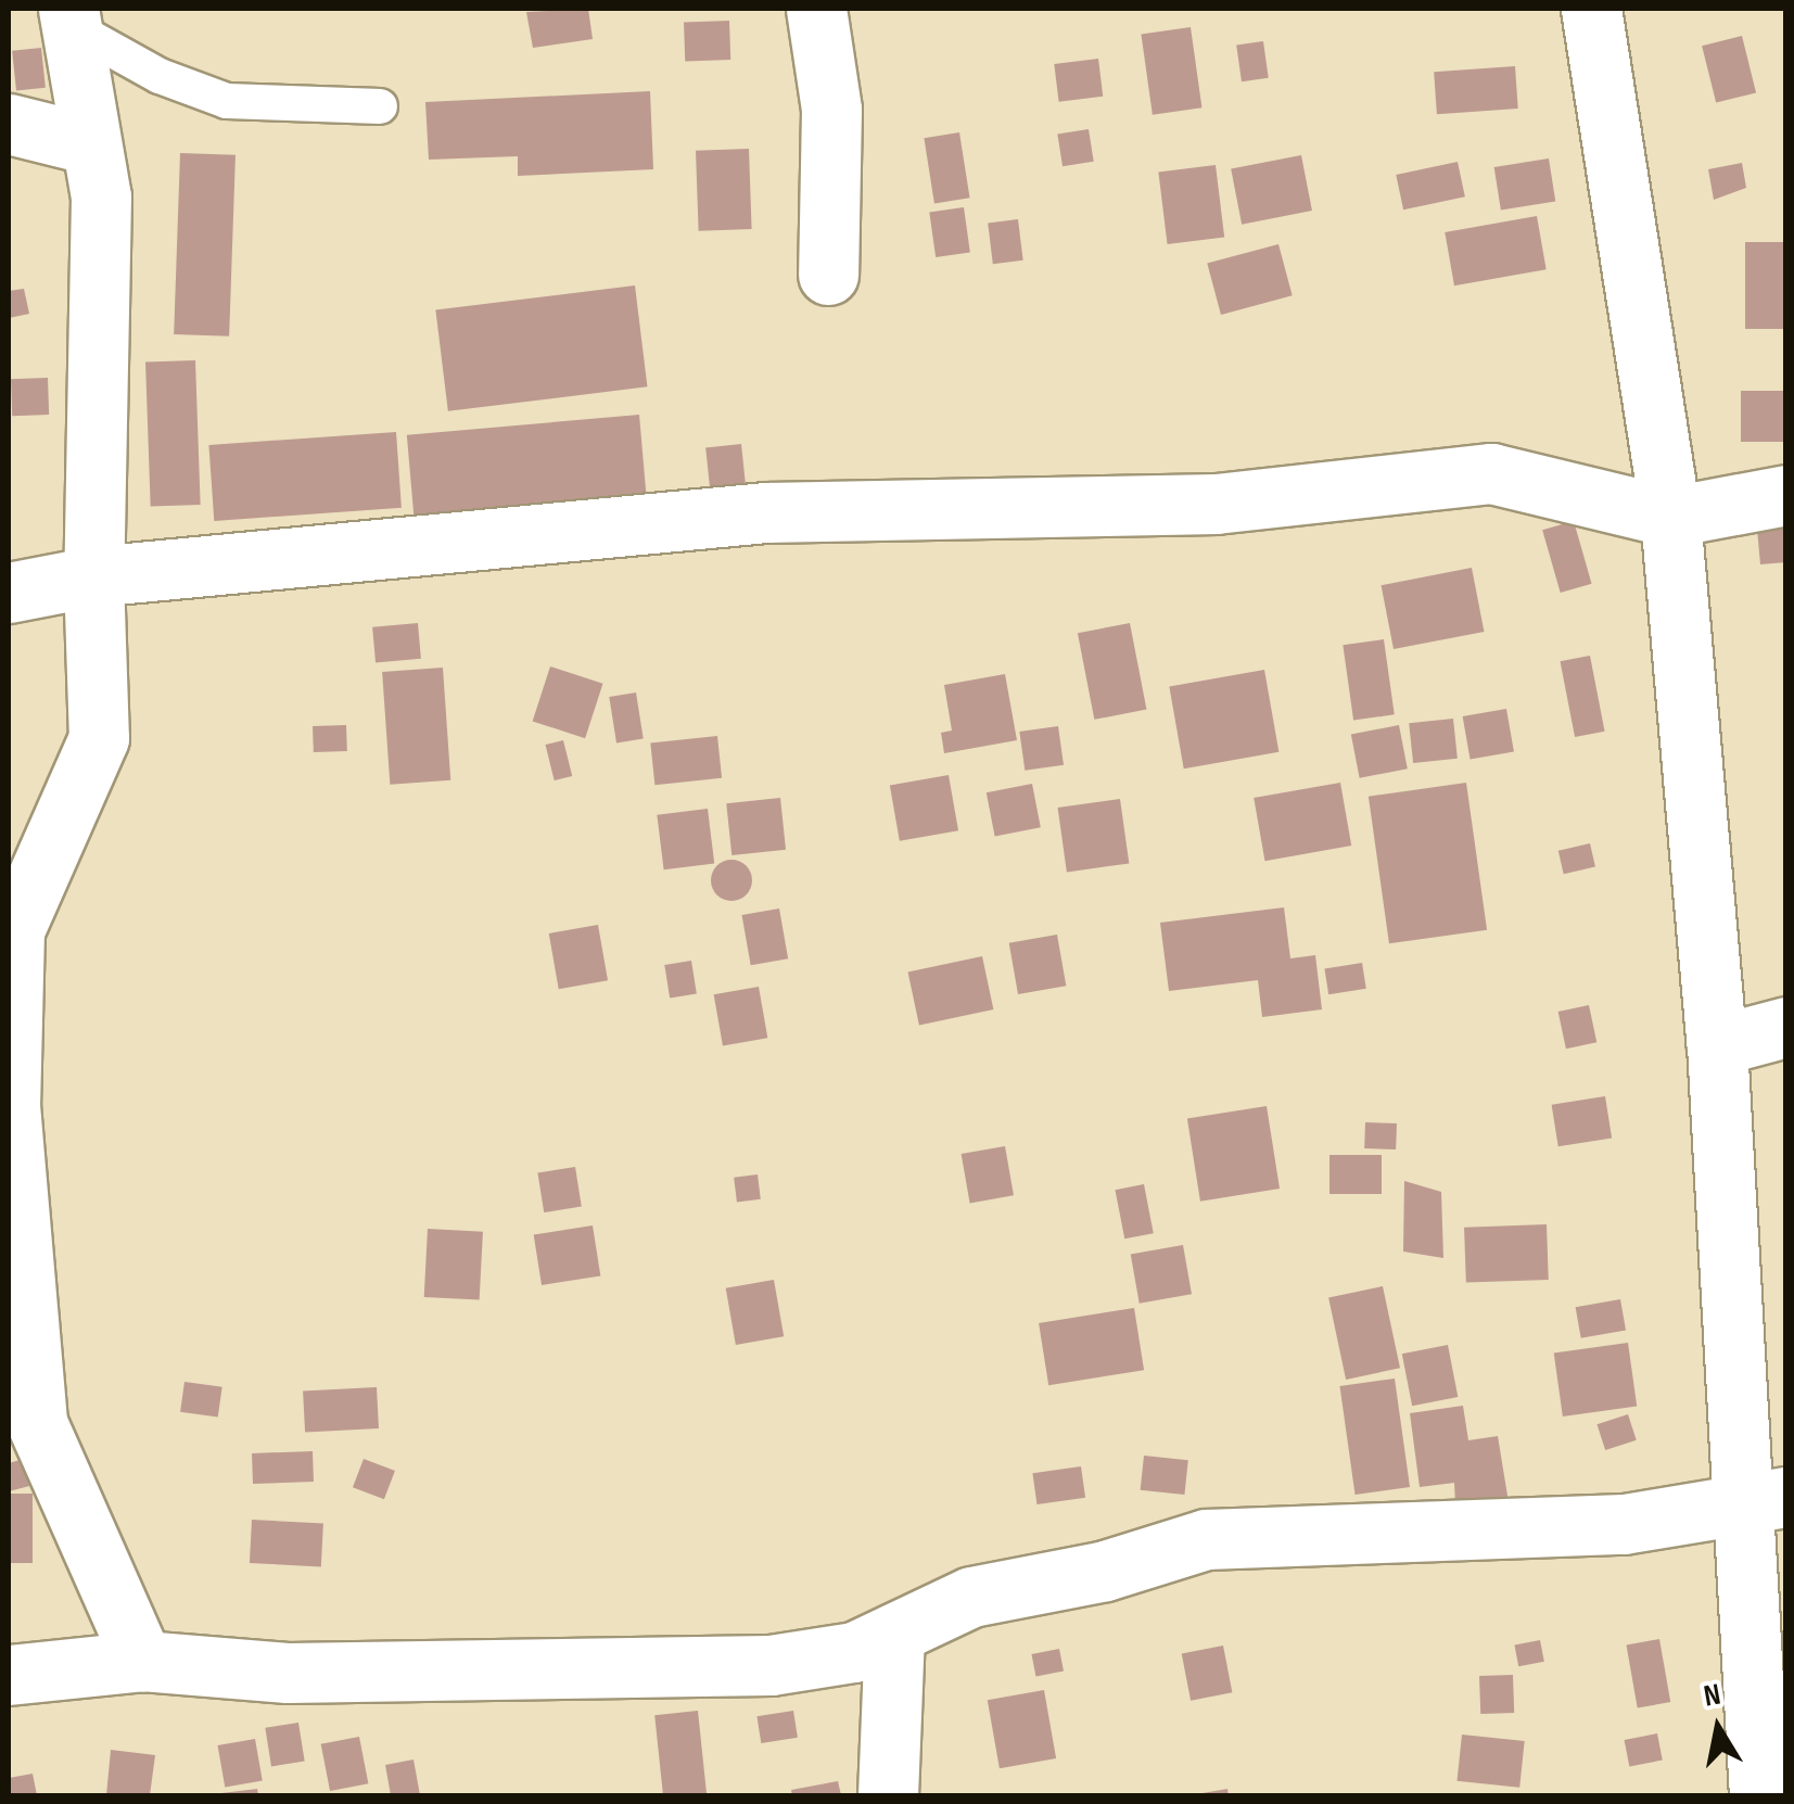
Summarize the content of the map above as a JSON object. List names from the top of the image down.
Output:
{
  "north": "top"
}
